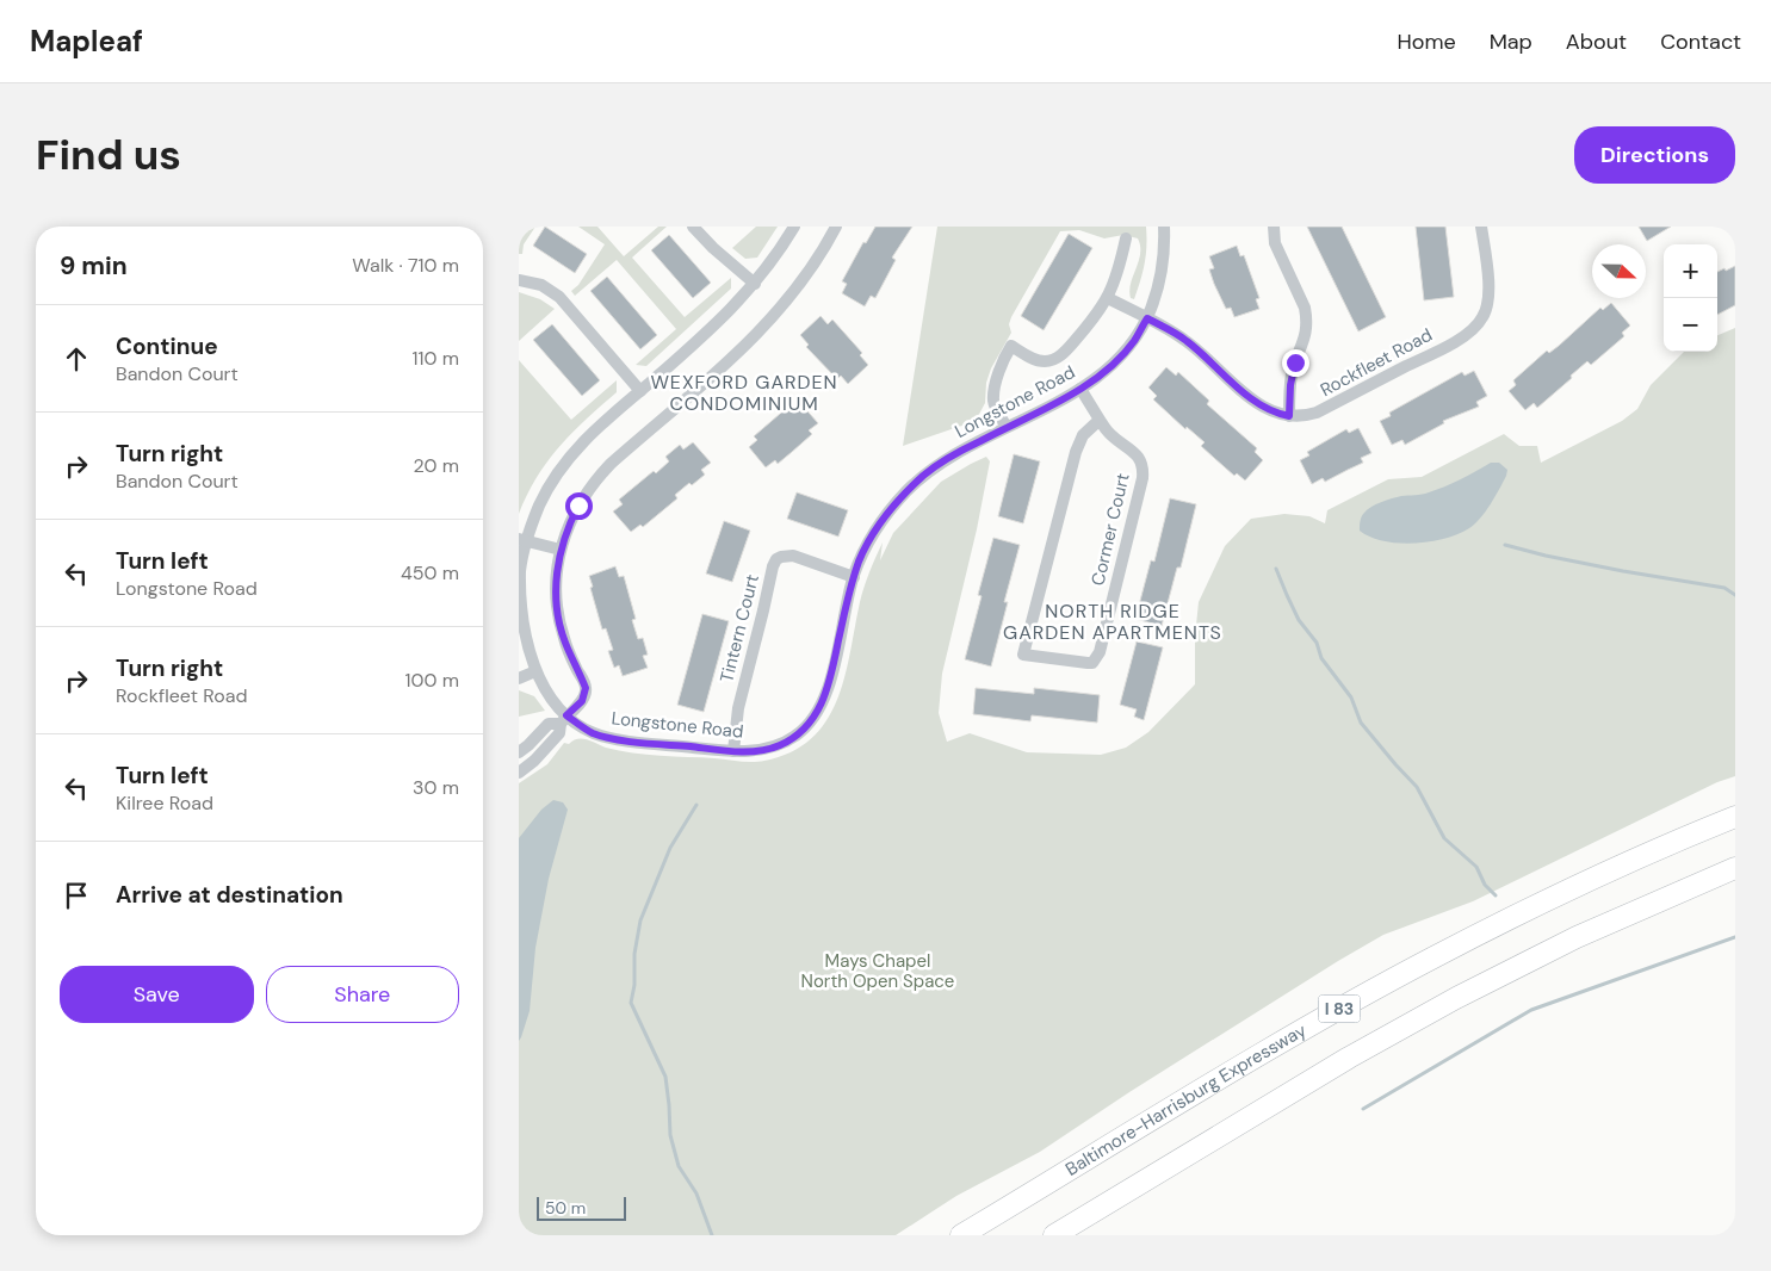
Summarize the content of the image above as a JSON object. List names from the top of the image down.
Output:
{
  "streets": {
    "highway": ["I 83", "Baltimore-Harrisburg Expressway"],
    "street": [
      "Rockfleet Road",
      "Longstone Road",
      "Cormer Court",
      "Tintern Court"
    ]
  },
  "crossings": [
    ["Rockfleet Road", "Longstone Road"],
    ["Longstone Road", "Cormer Court"],
    ["Longstone Road", "Tintern Court"]
  ],
  "districts": ["WEXFORD GARDEN CONDOMINIUM", "NORTH RIDGE GARDEN APARTMENTS"],
  "parks": ["Mays Chapel North Open Space"],
  "scale_bar": "50 m",
  "north": "right",
  "page": {
    "header": "Mapleaf",
    "nav": [
      "Home",
      "Map",
      "About",
      "Contact"
    ],
    "buttons": [
      "Directions",
      ["Save", "Share"]
    ],
    "title": "Find us",
    "heading": ["9 min", "Walk · 710 m"],
    "map_buttons": ["+", "−"],
    "list": [
      ["Continue", "Bandon Court", "110 m"],
      ["Turn right", "Bandon Court", "20 m"],
      ["Turn left", "Longstone Road", "450 m"],
      ["Turn right", "Rockfleet Road", "100 m"],
      ["Turn left", "Kilree Road", "30 m"],
      "Arrive at destination"
    ],
    "scale": "50 m"
  }
}
